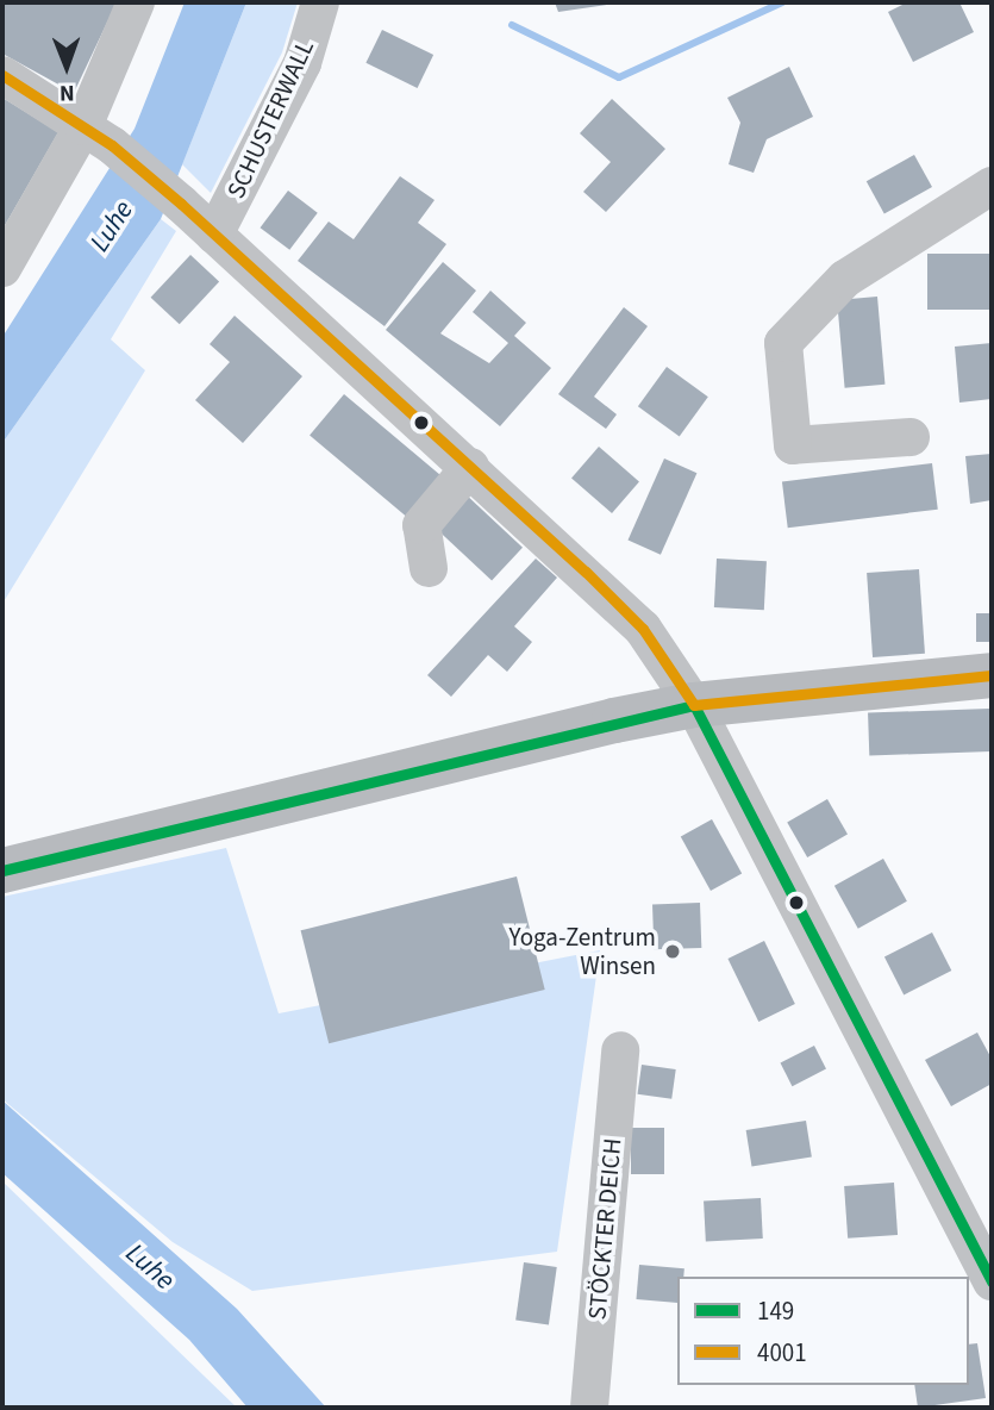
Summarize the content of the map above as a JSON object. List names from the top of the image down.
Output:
{
  "streets": {
    "street": ["SCHUSTERWALL", "STÖCKTER DEICH"]
  },
  "water": ["Luhe"],
  "places": ["Yoga-Zentrum Winsen"],
  "lines": ["transit line 4001", "transit line 149"],
  "legend": ["149", "4001"],
  "north": "bottom"
}
